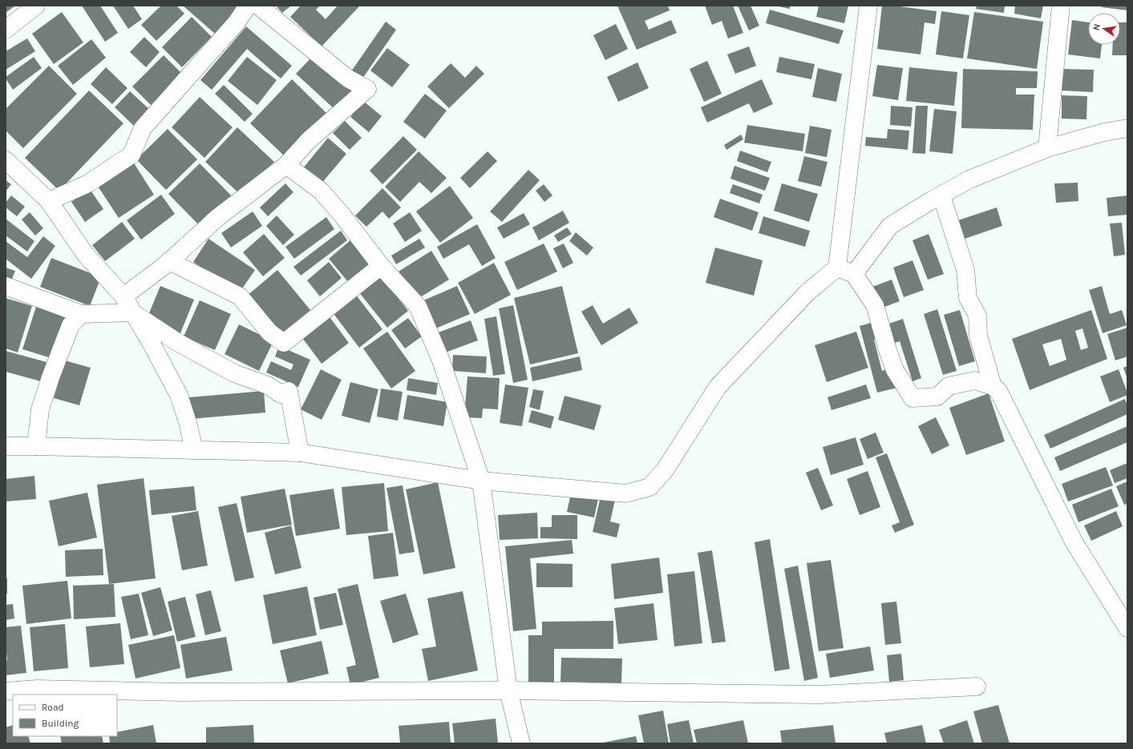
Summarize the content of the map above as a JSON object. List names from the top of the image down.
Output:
{
  "legend": ["Road", "Building"],
  "north": "left"
}
